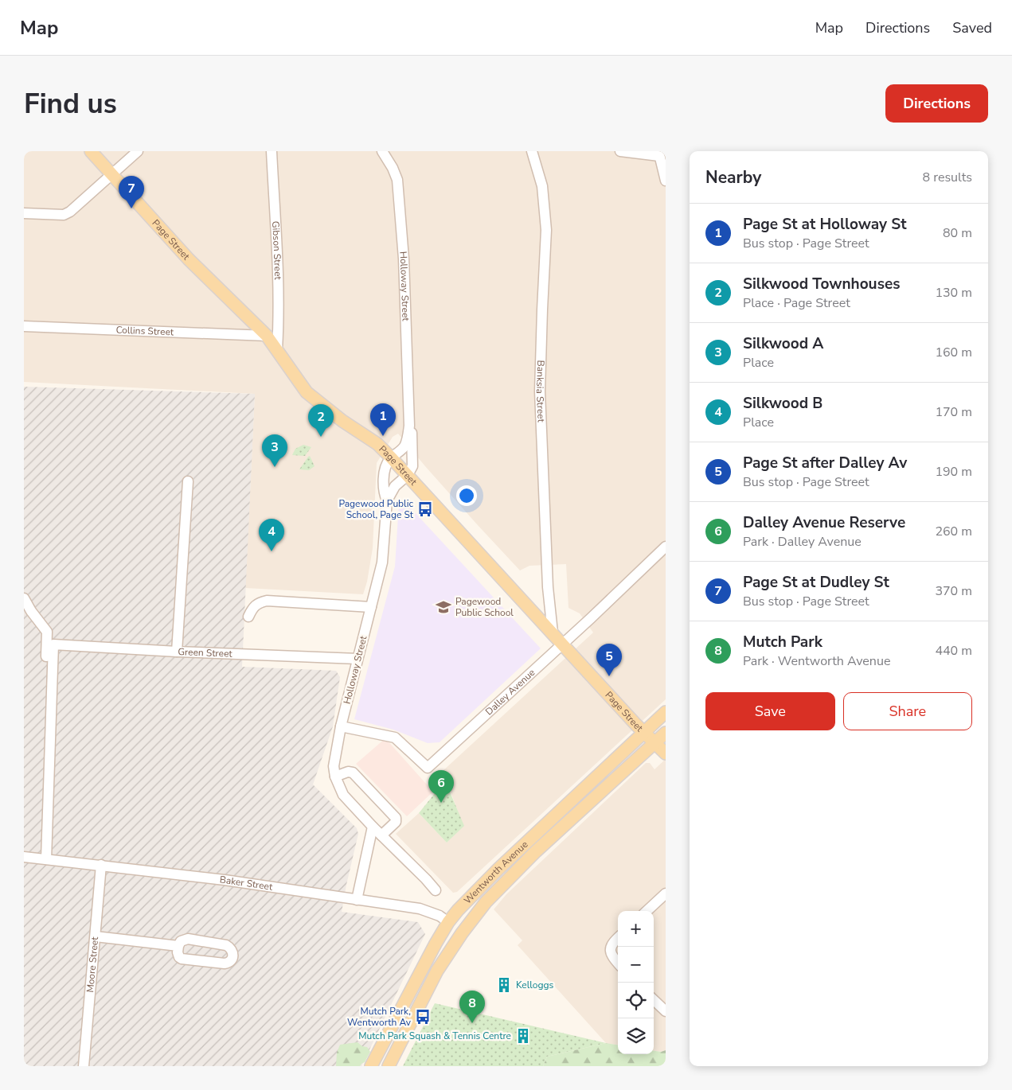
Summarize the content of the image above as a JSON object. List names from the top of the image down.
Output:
{
  "streets": {
    "main road": ["Page Street", "Wentworth Avenue", "Baker Street"],
    "street": [
      "Gibson Street",
      "Holloway Street",
      "Collins Street",
      "Banksia Street",
      "Green Street",
      "Dalley Avenue",
      "Moore Street"
    ]
  },
  "crossings": [
    ["Page Street", "Gibson Street"],
    ["Page Street", "Holloway Street"],
    ["Page Street", "Collins Street"],
    ["Page Street", "Banksia Street"],
    ["Page Street", "Dalley Avenue"],
    ["Page Street", "Wentworth Avenue"],
    ["Holloway Street", "Green Street"],
    ["Holloway Street", "Dalley Avenue"],
    ["Wentworth Avenue", "Baker Street"],
    ["Baker Street", "Moore Street"]
  ],
  "places": {
    "bus stop": ["Pagewood Public School, Page St", "Mutch Park, Wentworth Av"],
    "school or university": ["Pagewood Public School"],
    "building": ["Kelloggs", "Mutch Park Squash & Tennis Centre"]
  },
  "page": {
    "header": "Map",
    "nav": ["Map", "Directions", "Saved"],
    "buttons": [
      "Directions",
      ["Save", "Share"]
    ],
    "title": "Find us",
    "heading": ["Nearby", "8 results"],
    "pins": [
      "7",
      "1",
      "2",
      "3",
      "4",
      "5",
      "6",
      "8"
    ],
    "list": [
      {
        "mark": "1",
        "name": "Page St at Holloway St",
        "note": "Bus stop · Page Street",
        "value": "80 m"
      },
      {
        "mark": "2",
        "name": "Silkwood Townhouses",
        "note": "Place · Page Street",
        "value": "130 m"
      },
      {
        "mark": "3",
        "name": "Silkwood A",
        "note": "Place",
        "value": "160 m"
      },
      {
        "mark": "4",
        "name": "Silkwood B",
        "note": "Place",
        "value": "170 m"
      },
      {
        "mark": "5",
        "name": "Page St after Dalley Av",
        "note": "Bus stop · Page Street",
        "value": "190 m"
      },
      {
        "mark": "6",
        "name": "Dalley Avenue Reserve",
        "note": "Park · Dalley Avenue",
        "value": "260 m"
      },
      {
        "mark": "7",
        "name": "Page St at Dudley St",
        "note": "Bus stop · Page Street",
        "value": "370 m"
      },
      {
        "mark": "8",
        "name": "Mutch Park",
        "note": "Park · Wentworth Avenue",
        "value": "440 m"
      }
    ],
    "map_buttons": ["+", "−"]
  }
}
